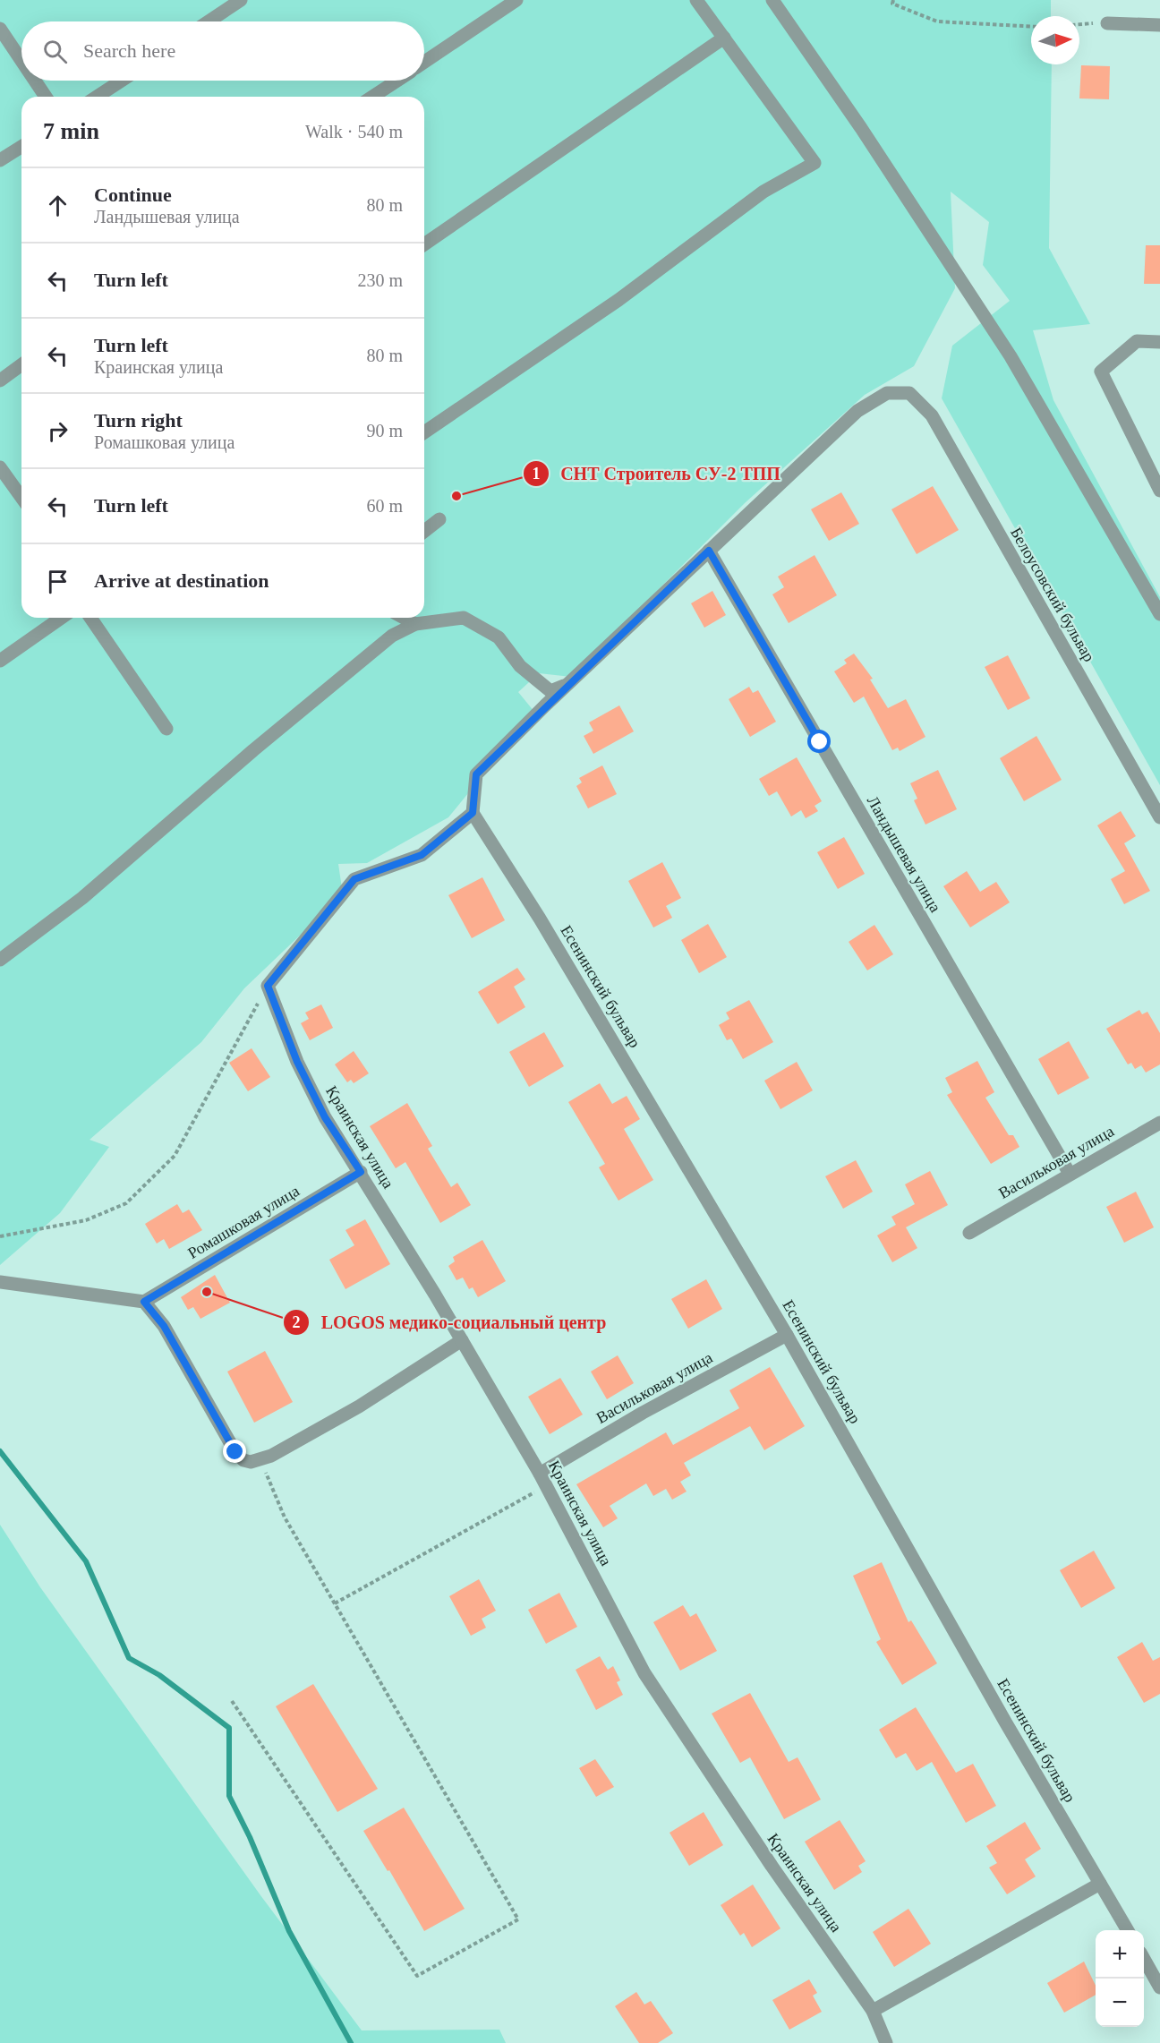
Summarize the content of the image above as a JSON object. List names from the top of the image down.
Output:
{
  "streets": {
    "street": [
      "Белоусовский бульвар",
      "Ландышевая улица",
      "Есенинский бульвар",
      "Краинская улица",
      "Васильковая улица",
      "Ромашковая улица"
    ]
  },
  "crossings": [
    ["Белоусовский бульвар", "Ландышевая улица"],
    ["Ландышевая улица", "Васильковая улица"],
    ["Есенинский бульвар", "Васильковая улица"],
    ["Краинская улица", "Васильковая улица"],
    ["Краинская улица", "Ромашковая улица"]
  ],
  "places": ["СНТ Строитель СУ-2 ТПП", "LOGOS медико-социальный центр"],
  "north": "right",
  "page": {
    "search": "Search here",
    "heading": ["7 min", "Walk · 540 m"],
    "list": [
      ["Continue", "Ландышевая улица", "80 m"],
      ["Turn left", "230 m"],
      ["Turn left", "Краинская улица", "80 m"],
      ["Turn right", "Ромашковая улица", "90 m"],
      ["Turn left", "60 m"],
      "Arrive at destination"
    ],
    "map_buttons": ["+", "−"]
  }
}
